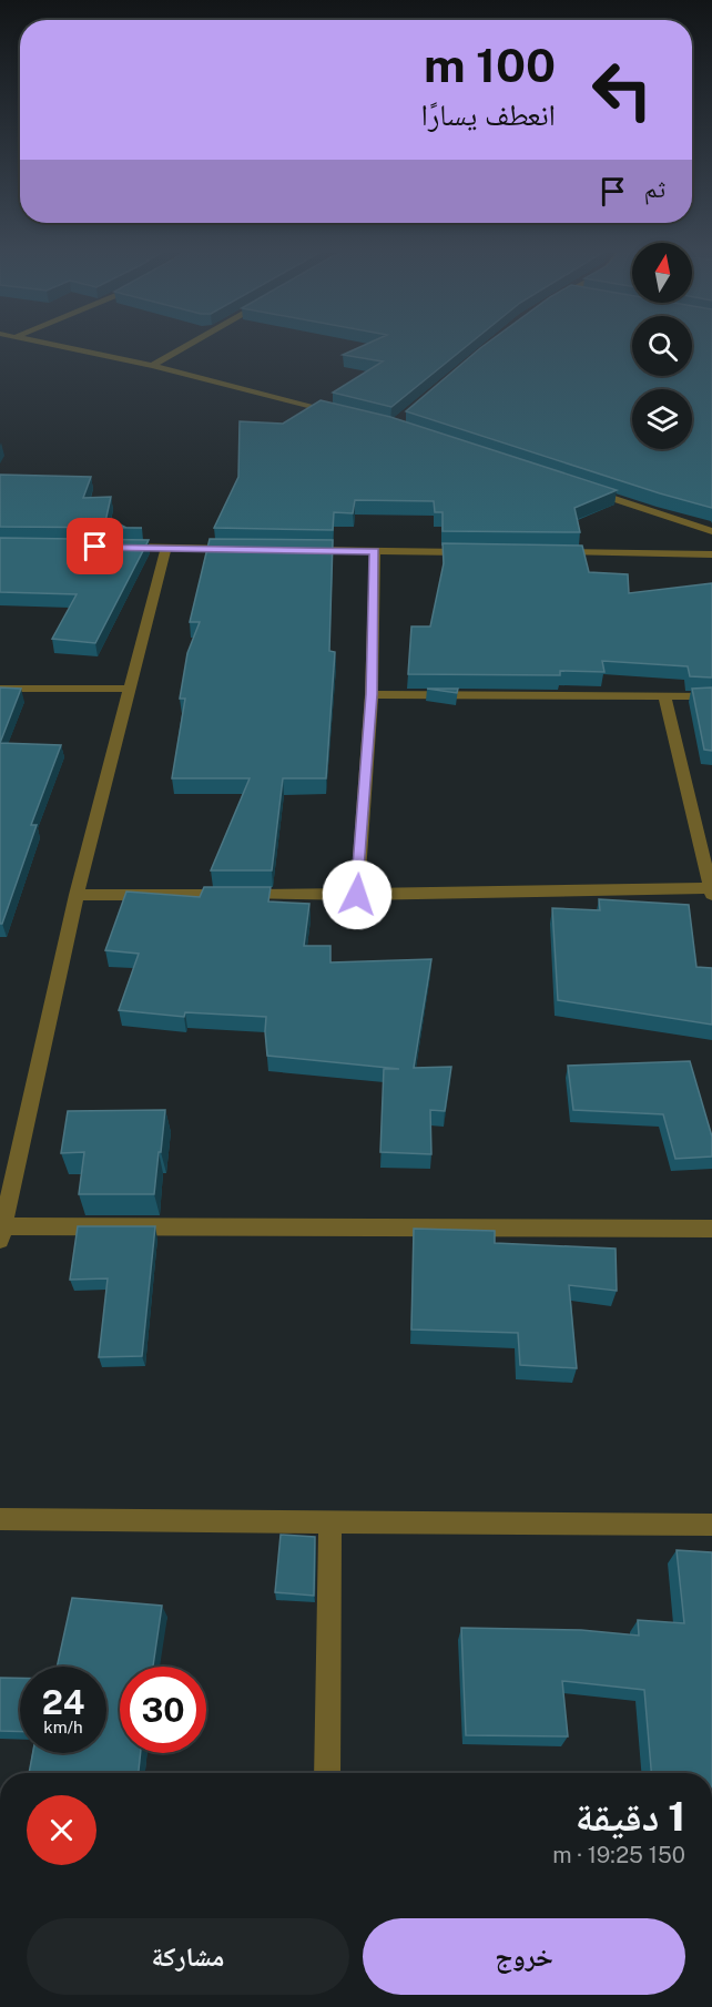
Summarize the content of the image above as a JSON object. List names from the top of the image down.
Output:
{
  "north": "top",
  "page": {
    "turn": ["100 m", "انعطف يسارًا"],
    "then": "ثم",
    "speed": "24 km/h",
    "limit": "30",
    "heading": ["1 دقيقة", "150 m · 19:25"],
    "buttons": ["خروج", "مشاركة"]
  }
}
